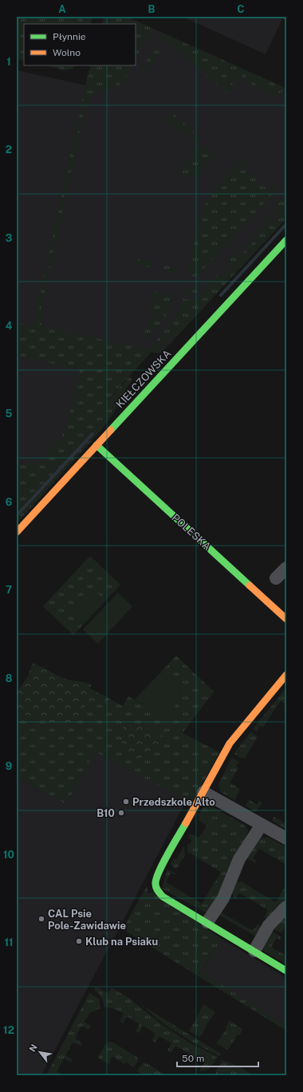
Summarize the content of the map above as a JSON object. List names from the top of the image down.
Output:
{
  "streets": {
    "street": ["KIEŁCZOWSKA", "POLESKA"]
  },
  "crossings": [
    ["KIEŁCZOWSKA", "POLESKA"]
  ],
  "places": [
    "Przedszkole Alto",
    "B10",
    "CAL Psie Pole-Zawidawie",
    "Klub na Psiaku"
  ],
  "legend": ["Płynnie", "Wolno"],
  "scale_bar": "50 m",
  "north": "top left",
  "grid": {
    "columns": ["A", "B", "C"],
    "rows": [
      "1",
      "2",
      "3",
      "4",
      "5",
      "6",
      "7",
      "8",
      "9",
      "10",
      "11",
      "12"
    ]
  }
}
